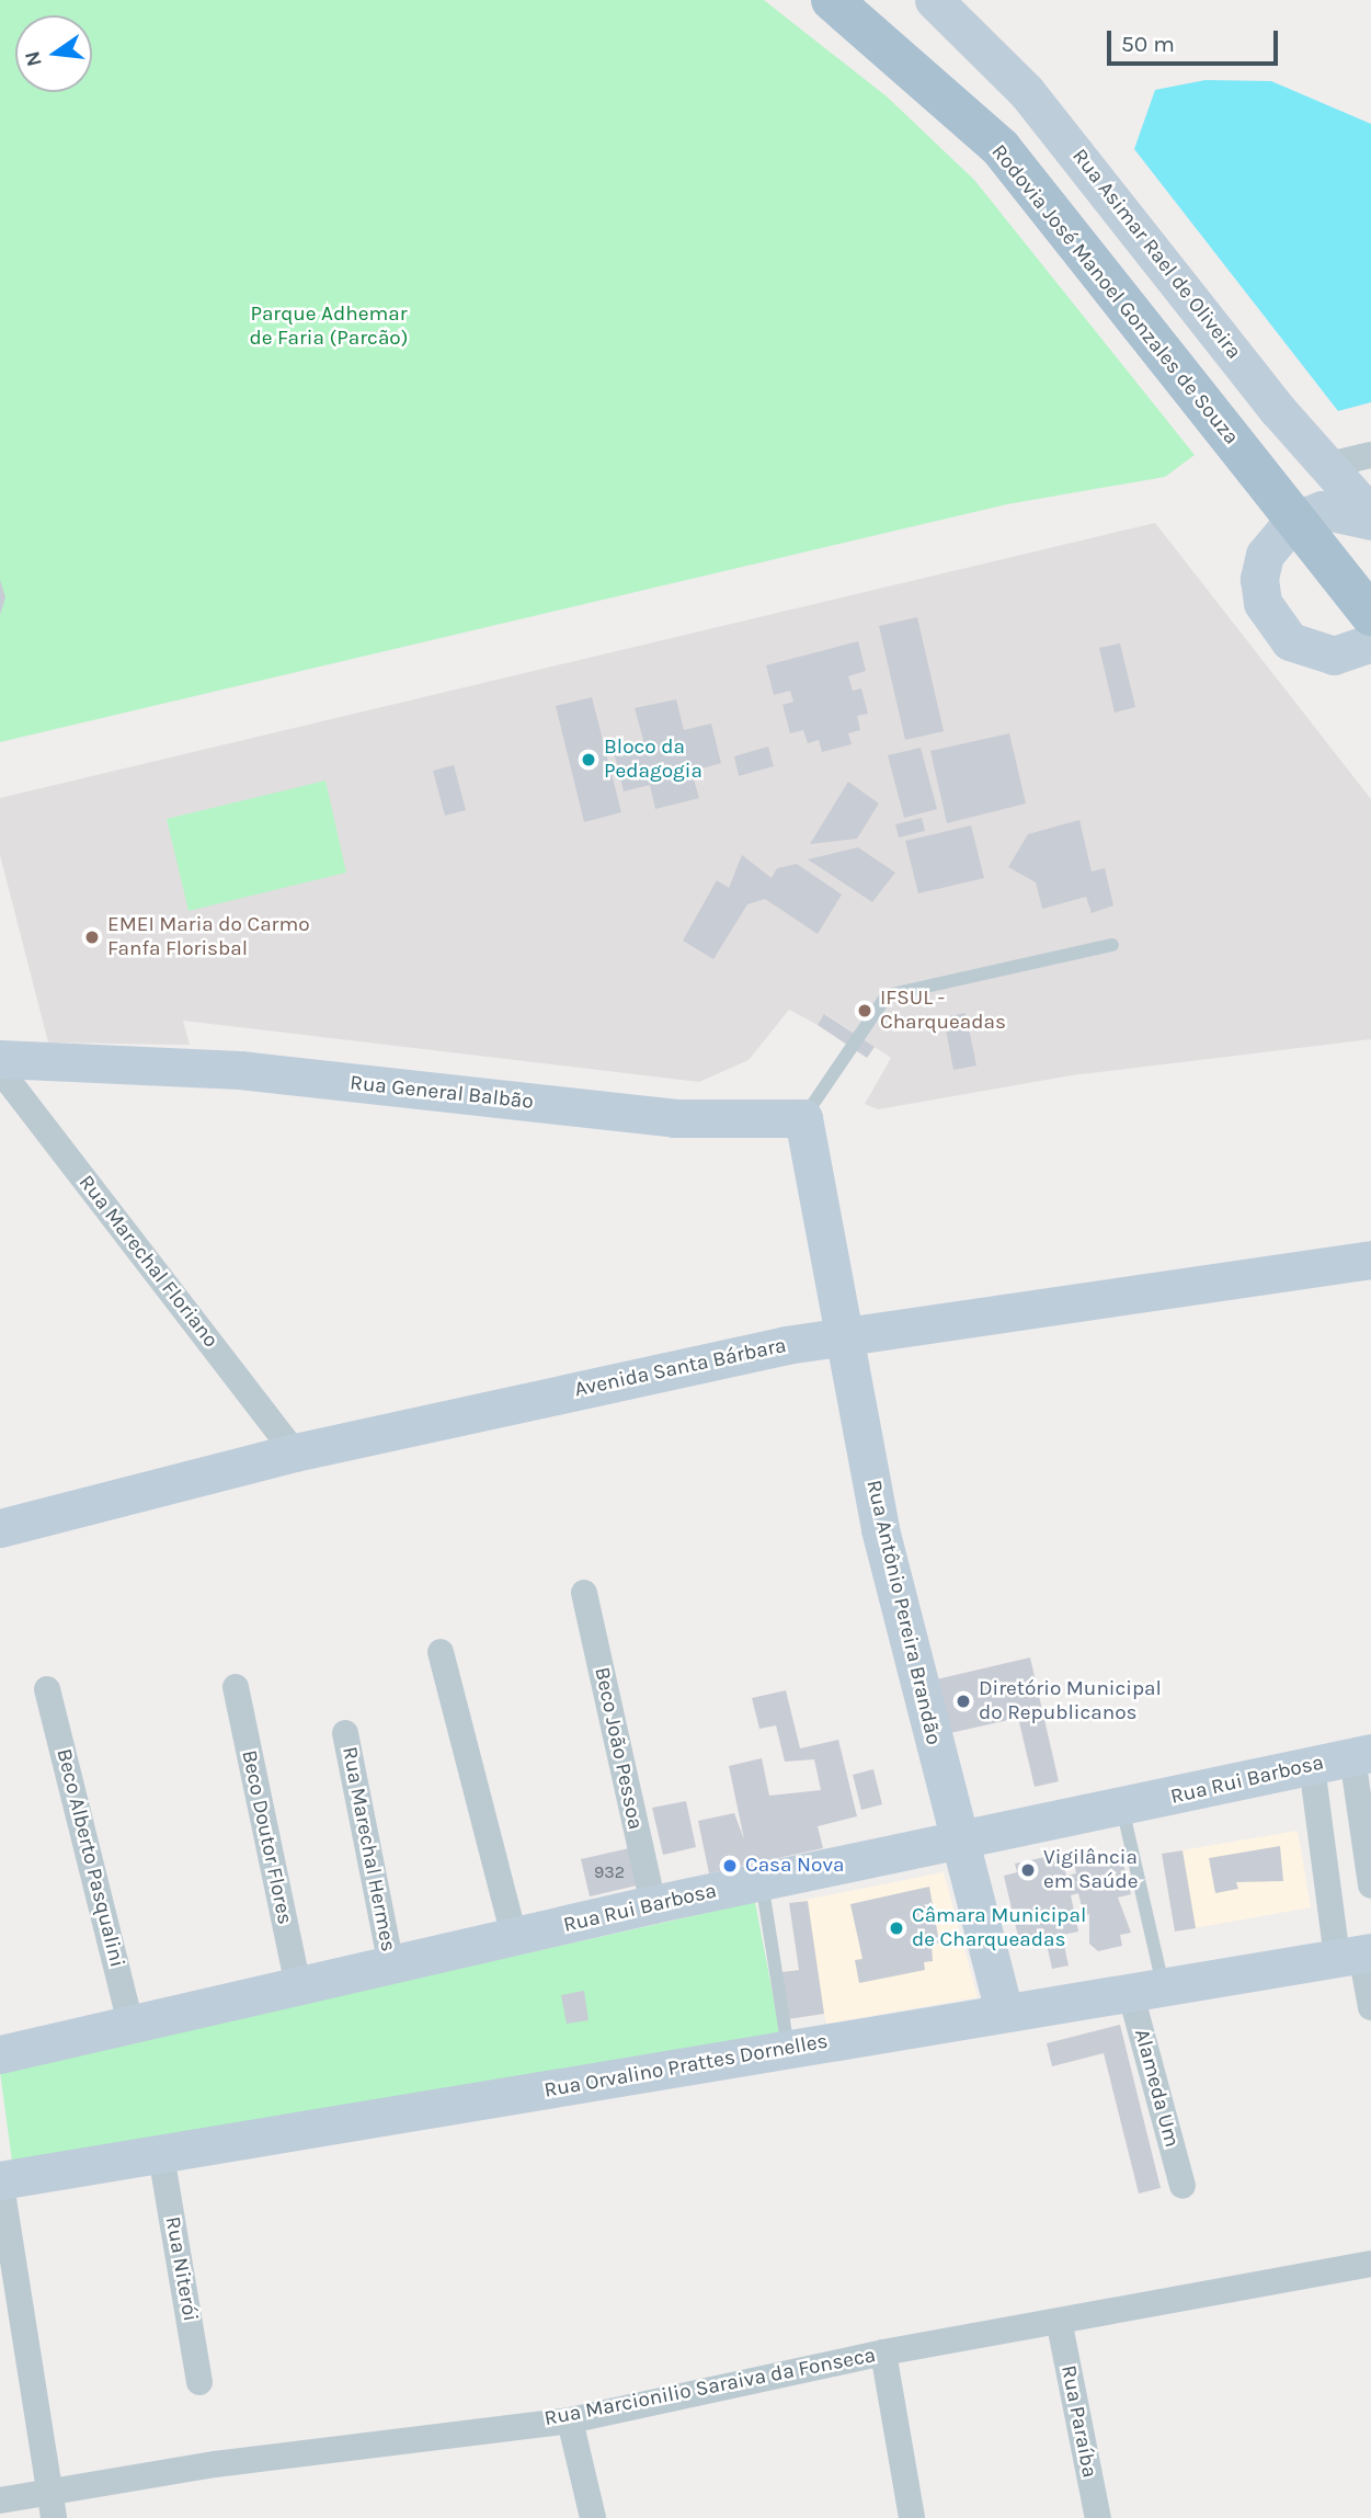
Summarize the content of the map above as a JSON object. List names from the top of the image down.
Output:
{
  "streets": {
    "main road": ["Rodovia José Manoel Gonzales de Souza"],
    "street": [
      "Rua Asimar Rael de Oliveira",
      "Rua General Balbão",
      "Rua Marechal Floriano",
      "Avenida Santa Bárbara",
      "Rua Antônio Pereira Brandão",
      "Beco João Pessoa",
      "Rua Rui Barbosa",
      "Beco Doutor Flores",
      "Rua Marechal Hermes",
      "Beco Alberto Pasqualini",
      "Rua Orvalino Prattes Dornelles",
      "Alameda Um",
      "Rua Niterói",
      "Rua Marcionilio Saraiva da Fonseca",
      "Rua Paraíba"
    ]
  },
  "crossings": [
    ["Rua General Balbão", "Rua Antônio Pereira Brandão"],
    ["Rua Marechal Floriano", "Avenida Santa Bárbara"],
    ["Avenida Santa Bárbara", "Rua Antônio Pereira Brandão"],
    ["Rua Antônio Pereira Brandão", "Rua Rui Barbosa"],
    ["Rua Antônio Pereira Brandão", "Rua Orvalino Prattes Dornelles"],
    ["Beco João Pessoa", "Rua Rui Barbosa"],
    ["Rua Rui Barbosa", "Beco Doutor Flores"],
    ["Rua Rui Barbosa", "Rua Marechal Hermes"],
    ["Rua Rui Barbosa", "Beco Alberto Pasqualini"],
    ["Rua Orvalino Prattes Dornelles", "Alameda Um"],
    ["Rua Orvalino Prattes Dornelles", "Rua Niterói"],
    ["Rua Marcionilio Saraiva da Fonseca", "Rua Paraíba"]
  ],
  "parks": ["Parque Adhemar de Faria (Parcão)"],
  "places": [
    "Bloco da Pedagogia",
    "EMEI Maria do Carmo Fanfa Florisbal",
    "IFSUL - Charqueadas",
    "Diretório Municipal do Republicanos",
    "Casa Nova",
    "Vigilância em Saúde",
    "Câmara Municipal de Charqueadas"
  ],
  "house_numbers": ["932"],
  "scale_bar": "50 m",
  "north": "left"
}
